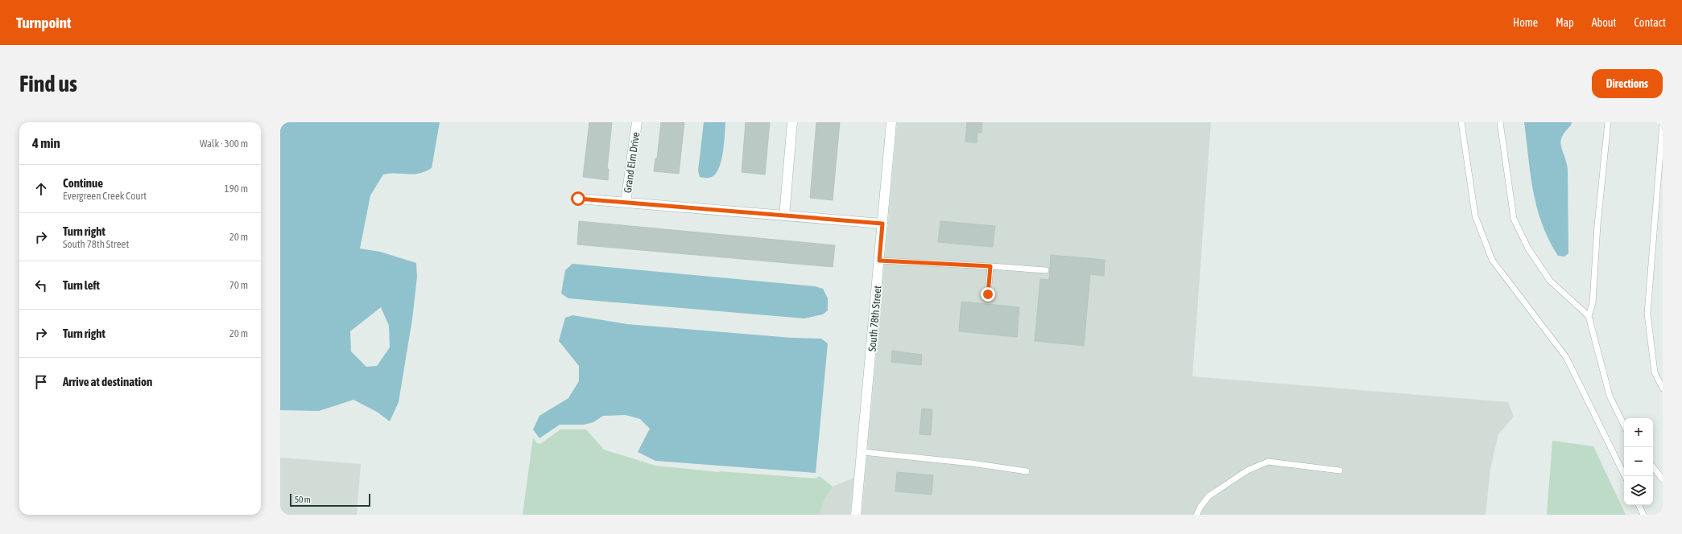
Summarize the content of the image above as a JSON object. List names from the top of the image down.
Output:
{
  "streets": {
    "street": ["Grand Elm Drive", "South 78th Street"]
  },
  "scale_bar": "50 m",
  "page": {
    "header": "Turnpoint",
    "nav": [
      "Home",
      "Map",
      "About",
      "Contact"
    ],
    "buttons": "Directions",
    "title": "Find us",
    "heading": ["4 min", "Walk · 300 m"],
    "list": [
      ["Continue", "Evergreen Creek Court", "190 m"],
      ["Turn right", "South 78th Street", "20 m"],
      ["Turn left", "70 m"],
      ["Turn right", "20 m"],
      "Arrive at destination"
    ],
    "map_buttons": ["+", "−"],
    "scale": "50 m"
  }
}
